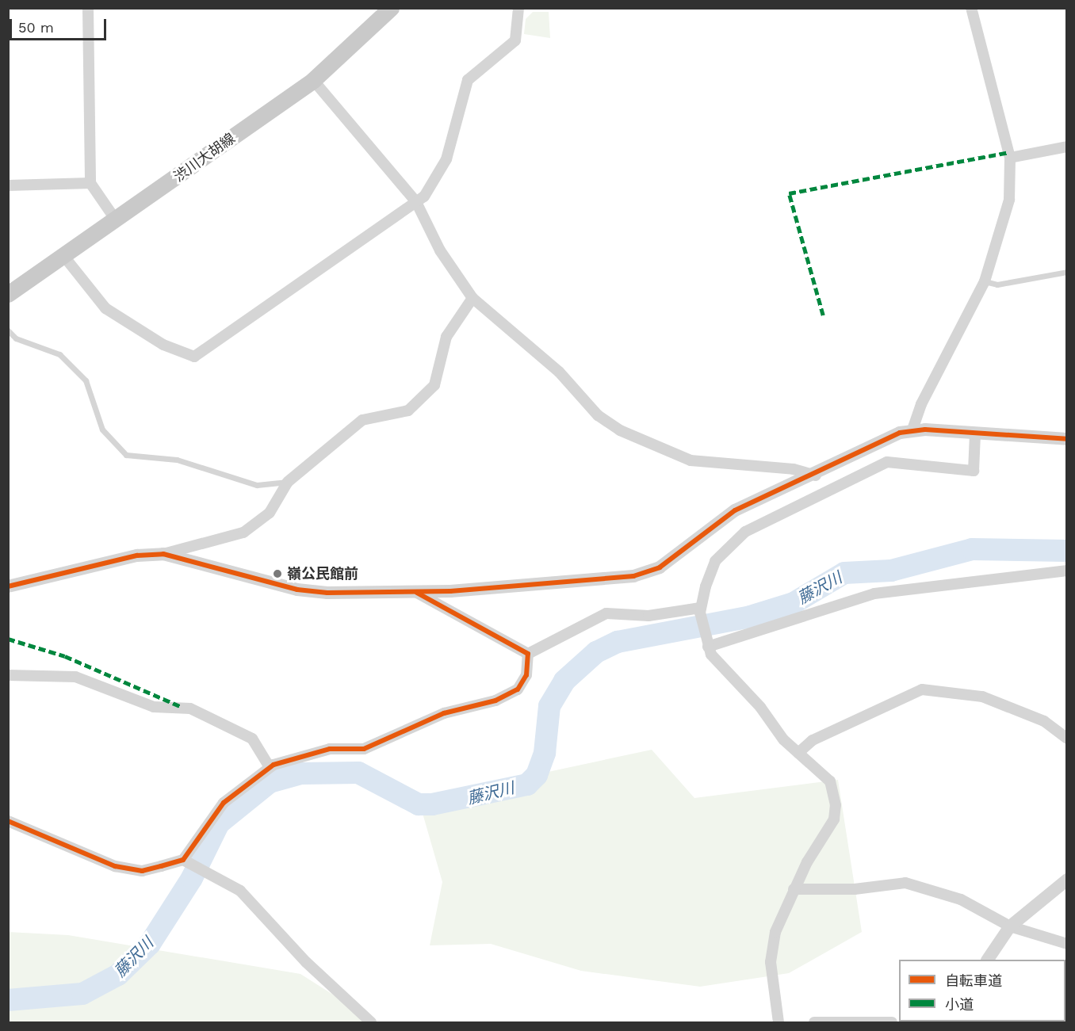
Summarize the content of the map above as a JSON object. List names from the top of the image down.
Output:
{
  "streets": {
    "main road": ["渋川大胡線"]
  },
  "water": ["藤沢川"],
  "places": ["嶺公民館前"],
  "legend": ["自転車道", "小道"],
  "scale_bar": "50 m"
}
